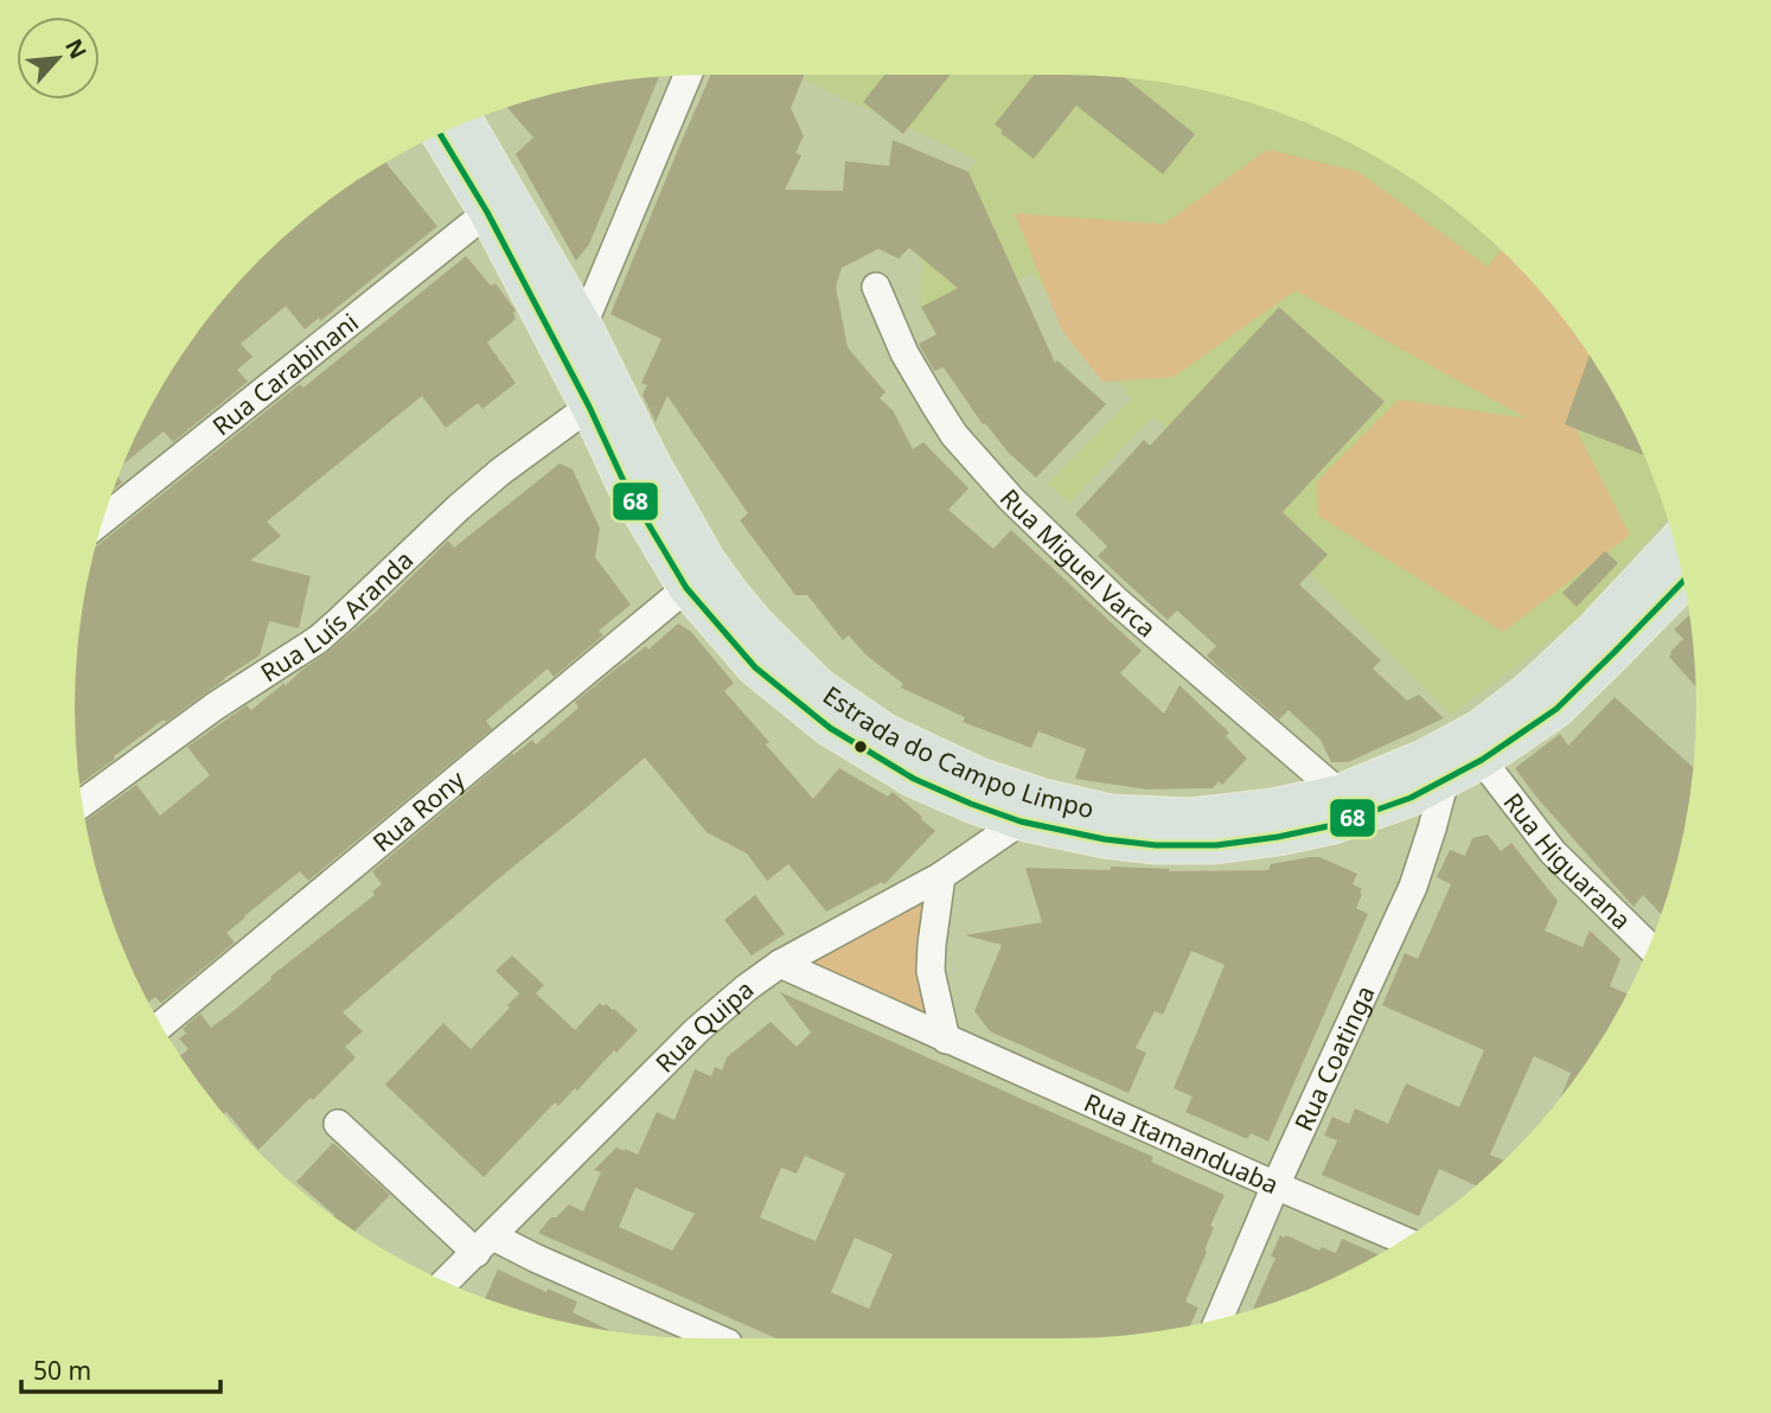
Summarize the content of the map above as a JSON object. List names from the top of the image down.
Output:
{
  "streets": {
    "main road": ["Estrada do Campo Limpo"],
    "street": [
      "Rua Carabinani",
      "Rua Miguel Varca",
      "Rua Luís Aranda",
      "Rua Rony",
      "Rua Higuarana",
      "Rua Quipa",
      "Rua Coatinga",
      "Rua Itamanduaba"
    ]
  },
  "crossings": [
    ["Rua Carabinani", "Estrada do Campo Limpo"],
    ["Rua Miguel Varca", "Estrada do Campo Limpo"],
    ["Rua Luís Aranda", "Estrada do Campo Limpo"],
    ["Estrada do Campo Limpo", "Rua Rony"],
    ["Estrada do Campo Limpo", "Rua Higuarana"],
    ["Estrada do Campo Limpo", "Rua Quipa"],
    ["Estrada do Campo Limpo", "Rua Coatinga"],
    ["Rua Quipa", "Rua Itamanduaba"],
    ["Rua Coatinga", "Rua Itamanduaba"]
  ],
  "lines": ["transit line 68"],
  "scale_bar": "50 m",
  "north": "top right"
}
